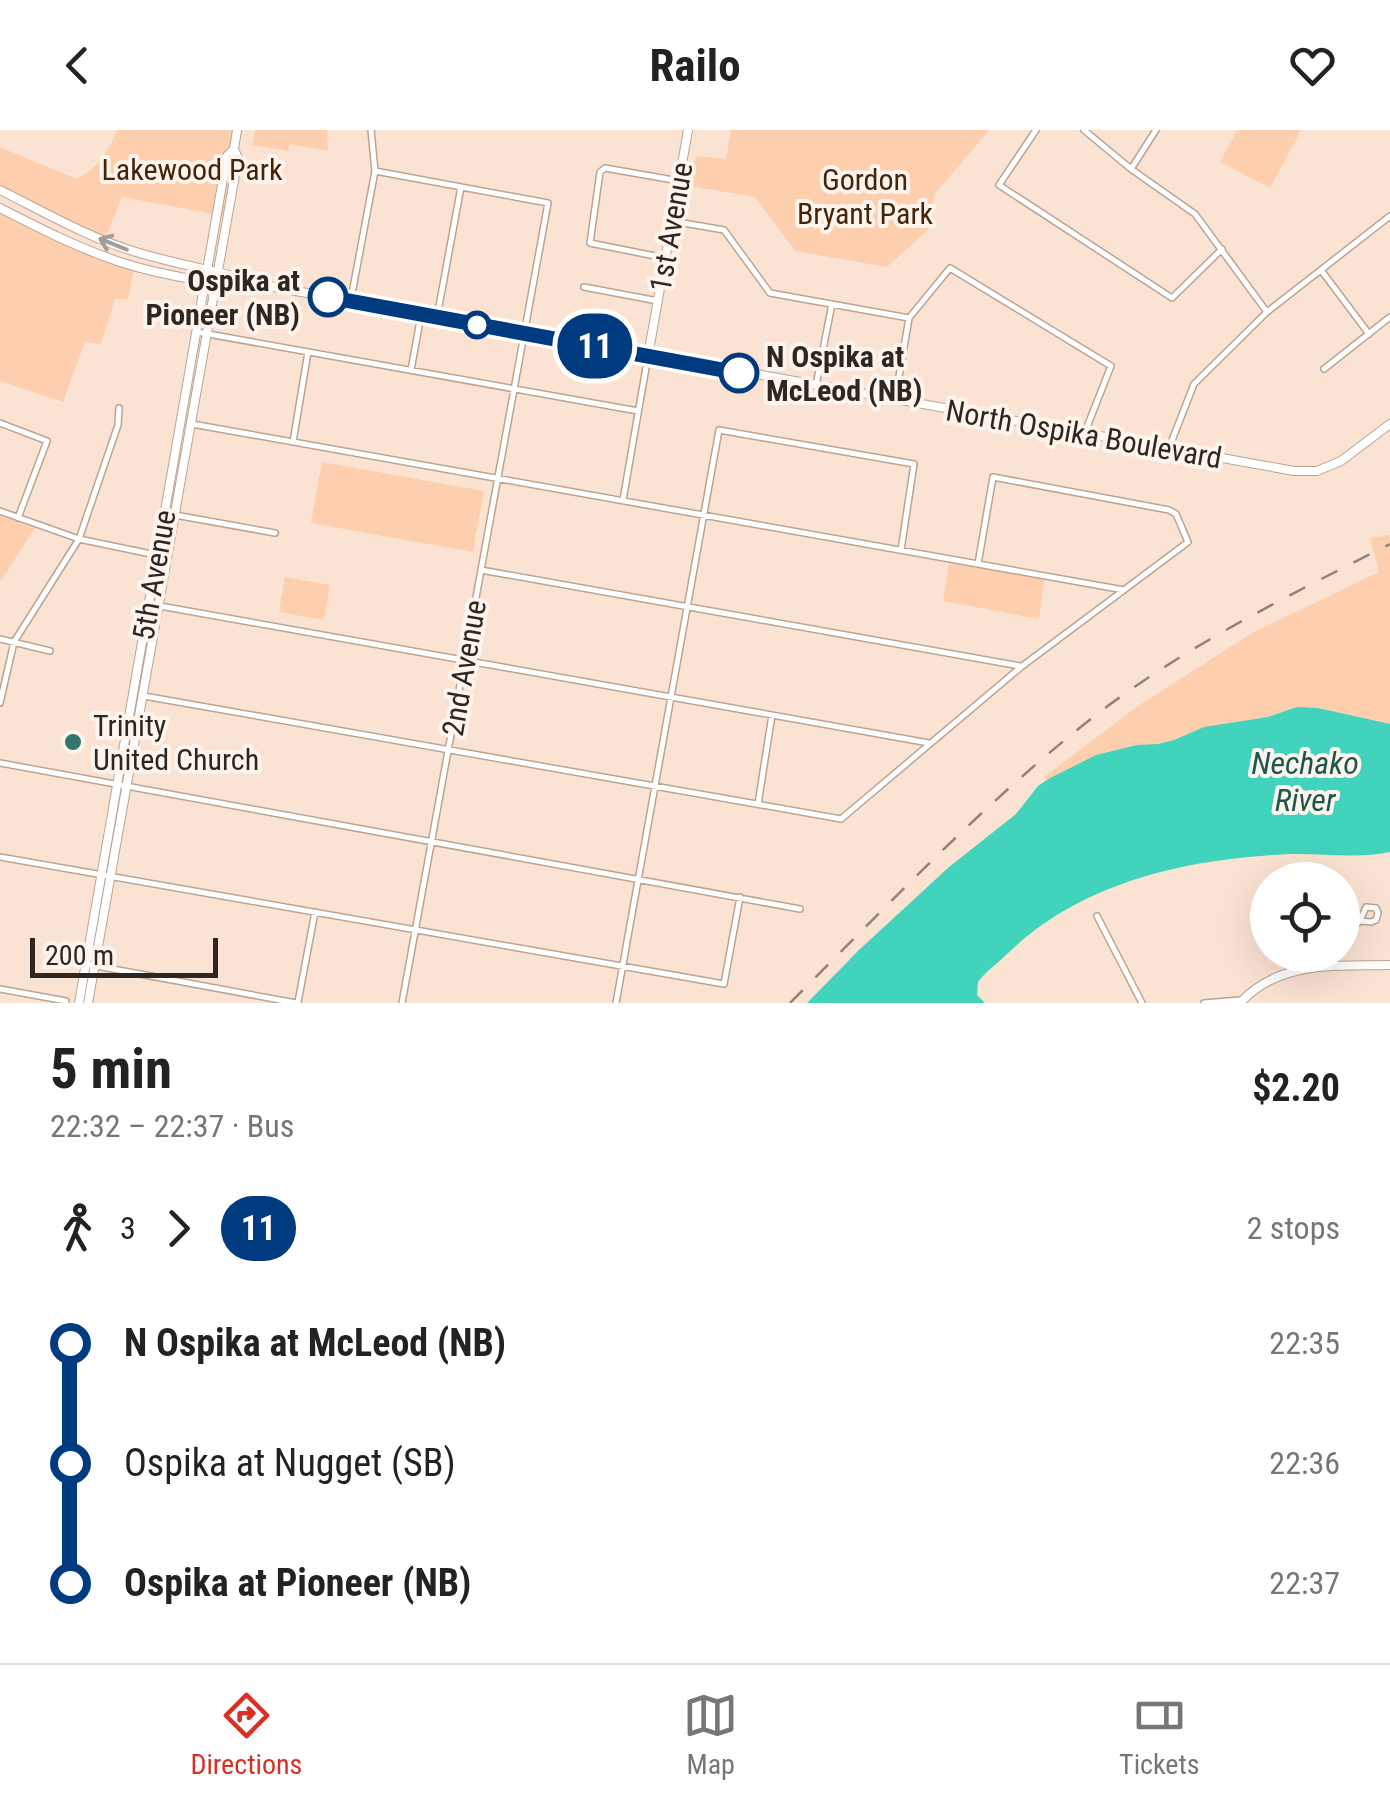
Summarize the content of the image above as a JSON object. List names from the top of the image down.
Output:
{
  "streets": {
    "main road": ["1st Avenue", "North Ospika Boulevard", "5th Avenue"],
    "street": ["2nd Avenue"]
  },
  "crossings": [
    ["1st Avenue", "North Ospika Boulevard"],
    ["North Ospika Boulevard", "5th Avenue"],
    ["North Ospika Boulevard", "2nd Avenue"]
  ],
  "water": ["Nechako River"],
  "parks": ["Lakewood Park", "Gordon Bryant Park"],
  "places": ["Ospika at Pioneer (NB)", "N Ospika at McLeod (NB)", "Trinity United Church"],
  "lines": ["bus line 11"],
  "scale_bar": "200 m",
  "page": {
    "header": "Railo",
    "on_map": "11",
    "scale": "200 m",
    "heading": ["5 min", "22:32 – 22:37 · Bus", "$2.20"],
    "legs": ["3", "11", "2 stops"],
    "list": [
      {
        "name": "N Ospika at McLeod (NB)",
        "value": "22:35"
      },
      {
        "name": "Ospika at Nugget (SB)",
        "value": "22:36"
      },
      {
        "name": "Ospika at Pioneer (NB)",
        "value": "22:37"
      }
    ],
    "tabs": ["Directions", "Map", "Tickets"]
  }
}
